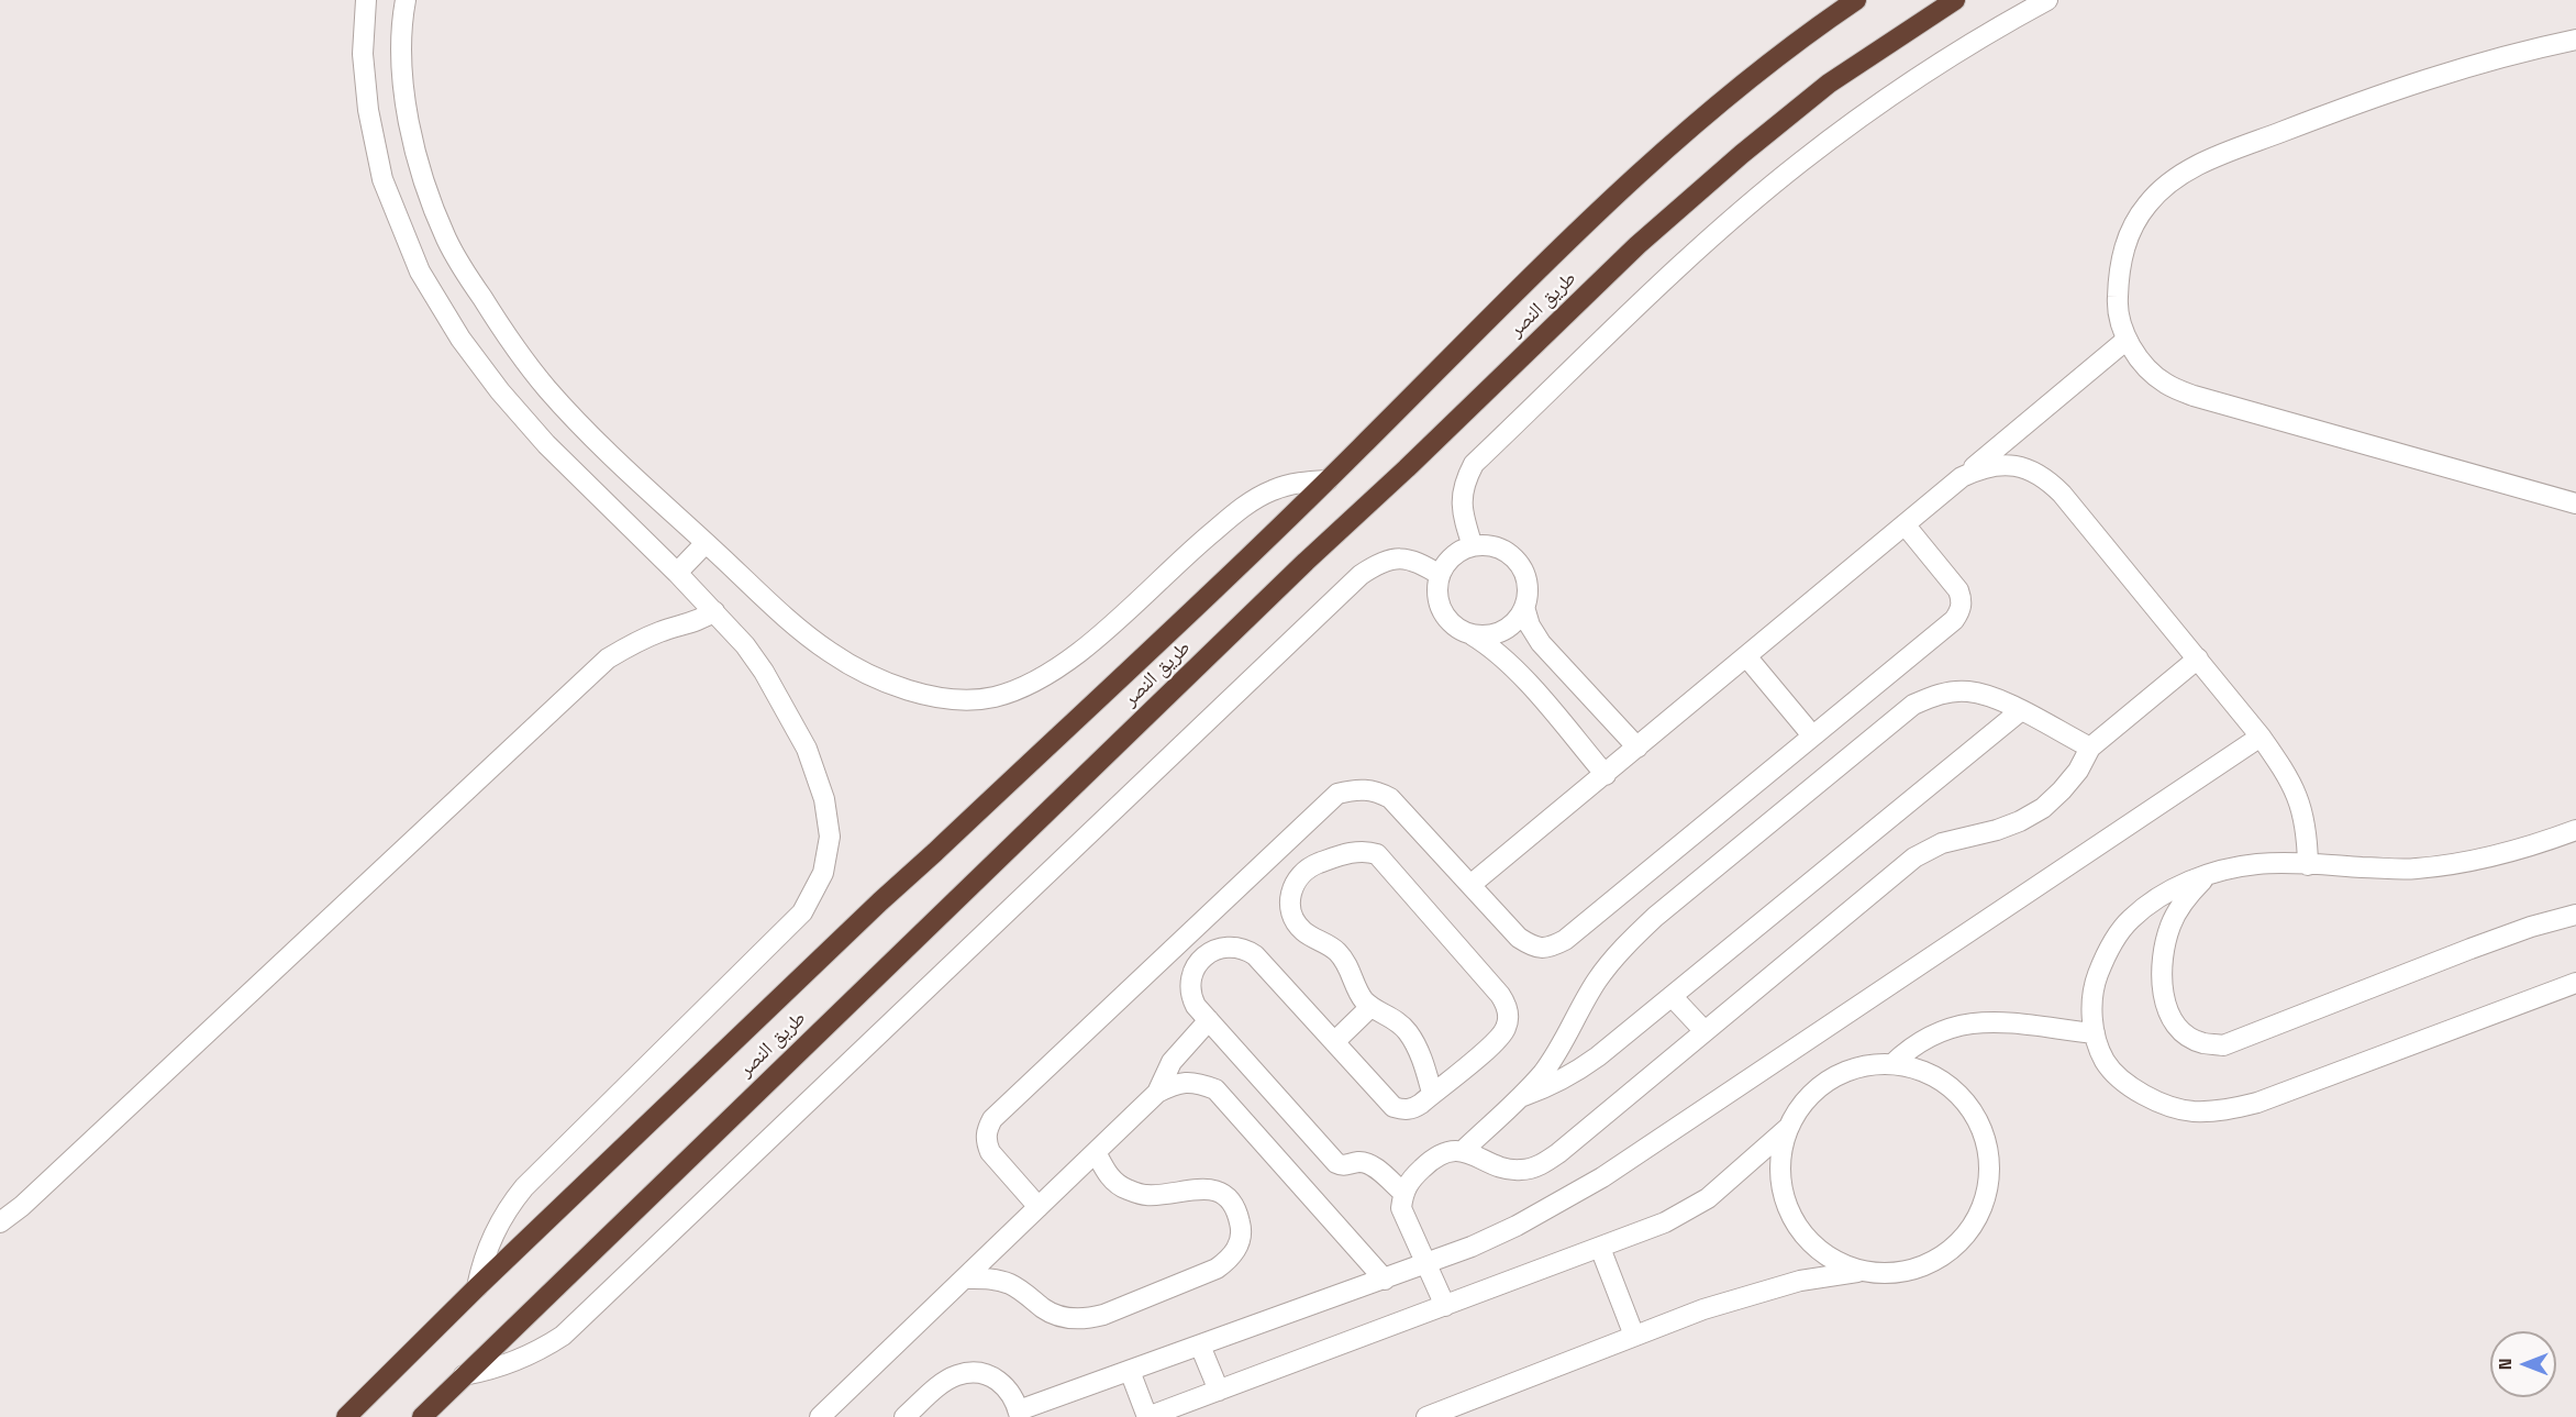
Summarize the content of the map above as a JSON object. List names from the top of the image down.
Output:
{
  "streets": {
    "highway": ["طريق النصر"]
  },
  "north": "left"
}
